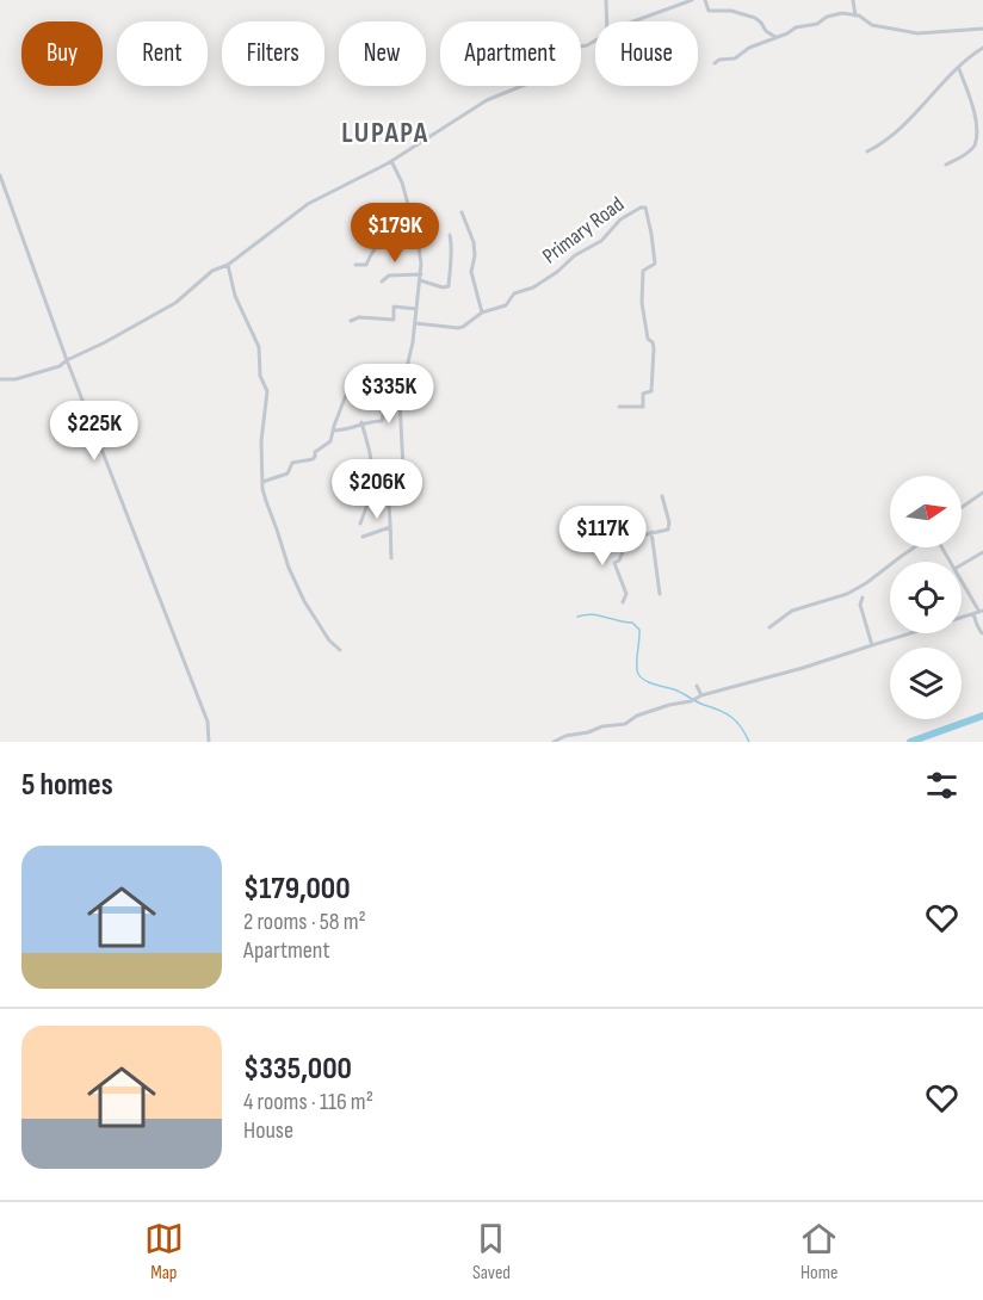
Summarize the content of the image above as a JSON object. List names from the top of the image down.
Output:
{
  "streets": {
    "street": ["Primary Road"]
  },
  "districts": ["LUPAPA"],
  "north": "right",
  "page": {
    "chip": [
      "Buy",
      "Rent",
      "Filters",
      "New",
      "Apartment",
      "House"
    ],
    "price": [
      "$179K",
      "$335K",
      "$225K",
      "$206K",
      "$117K"
    ],
    "heading": "5 homes",
    "list": [
      {
        "name": "$179,000",
        "note": "2 rooms · 58 m² · Apartment"
      },
      {
        "name": "$335,000",
        "note": "4 rooms · 116 m² · House"
      }
    ],
    "tabs": ["Map", "Saved", "Home"]
  }
}
